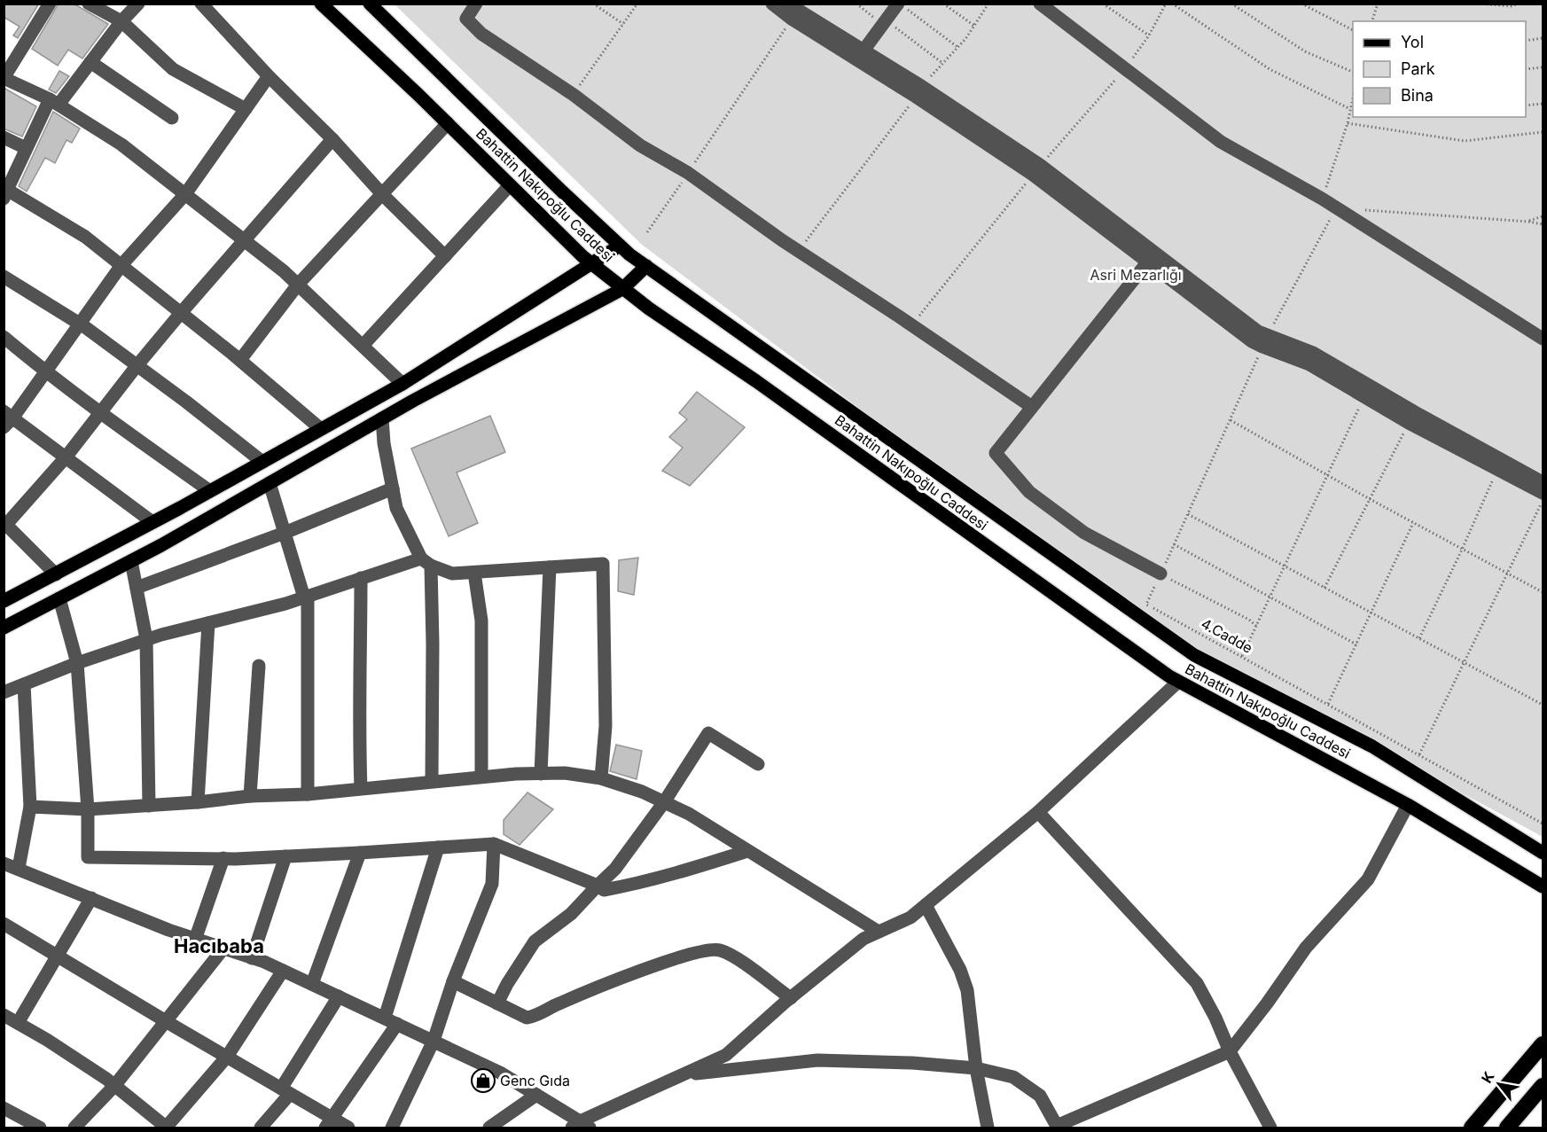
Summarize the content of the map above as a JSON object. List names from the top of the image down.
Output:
{
  "streets": {
    "main road": ["Bahattin Nakıpoğlu Caddesi"],
    "path": ["4.Cadde"]
  },
  "districts": ["Hacıbaba"],
  "parks": ["Asri Mezarlığı"],
  "places": {
    "shop": ["Genc Gıda"]
  },
  "legend": ["Yol", "Park", "Bina"],
  "north": "top left"
}
